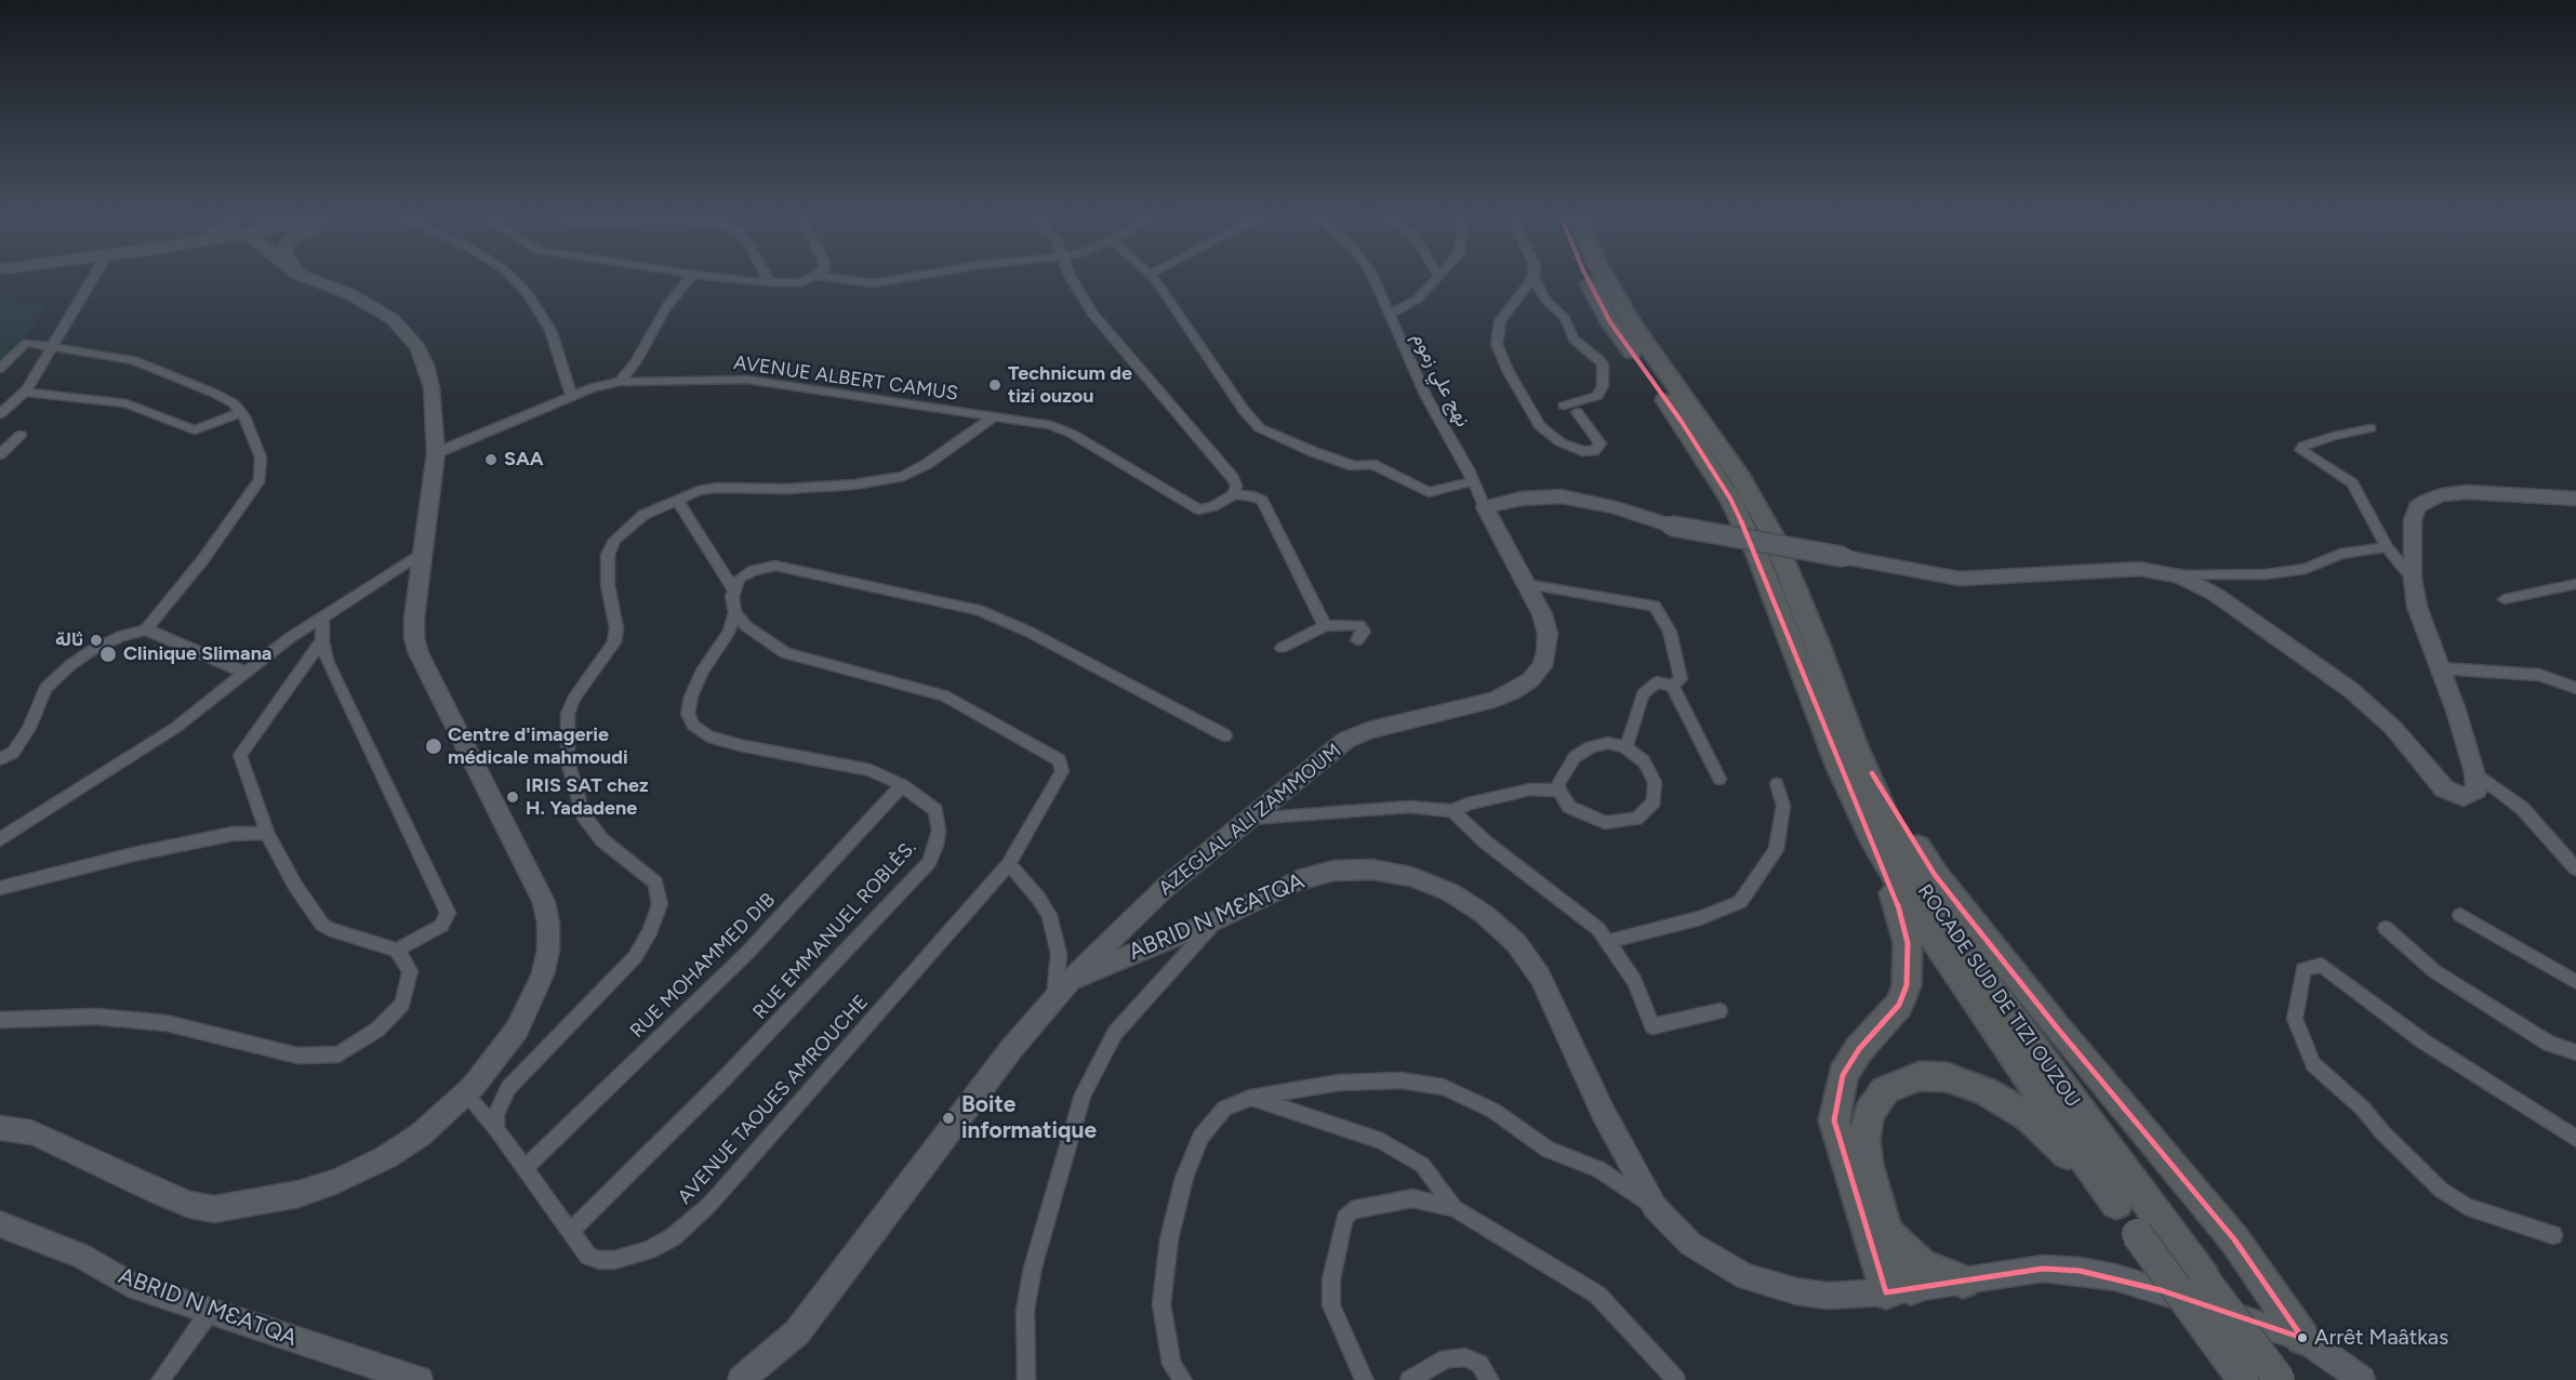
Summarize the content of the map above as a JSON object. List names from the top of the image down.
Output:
{
  "streets": {
    "highway": ["ROCADE SUD DE TIZI OUZOU"],
    "main road": ["AZEGLAL ALI ZAMMOUM", "ABRID N MƐATQA"],
    "street": [
      "AVENUE ALBERT CAMUS",
      "نهج علي زموم",
      "RUE EMMANUEL ROBLÈS.",
      "RUE MOHAMMED DIB",
      "AVENUE TAOUES AMROUCHE"
    ]
  },
  "crossings": [
    ["نهج علي زموم", "AZEGLAL ALI ZAMMOUM"],
    ["AZEGLAL ALI ZAMMOUM", "ABRID N MƐATQA"],
    ["RUE EMMANUEL ROBLÈS.", "RUE MOHAMMED DIB"],
    ["RUE EMMANUEL ROBLÈS.", "AVENUE TAOUES AMROUCHE"],
    ["RUE MOHAMMED DIB", "AVENUE TAOUES AMROUCHE"]
  ],
  "places": [
    "Technicum de tizi ouzou",
    "SAA",
    "ثالة",
    "Clinique Slimana",
    "Centre d'imagerie médicale mahmoudi",
    "IRIS SAT chez H. Yadadene",
    "Boite informatique",
    "Arrêt Maâtkas"
  ]
}
